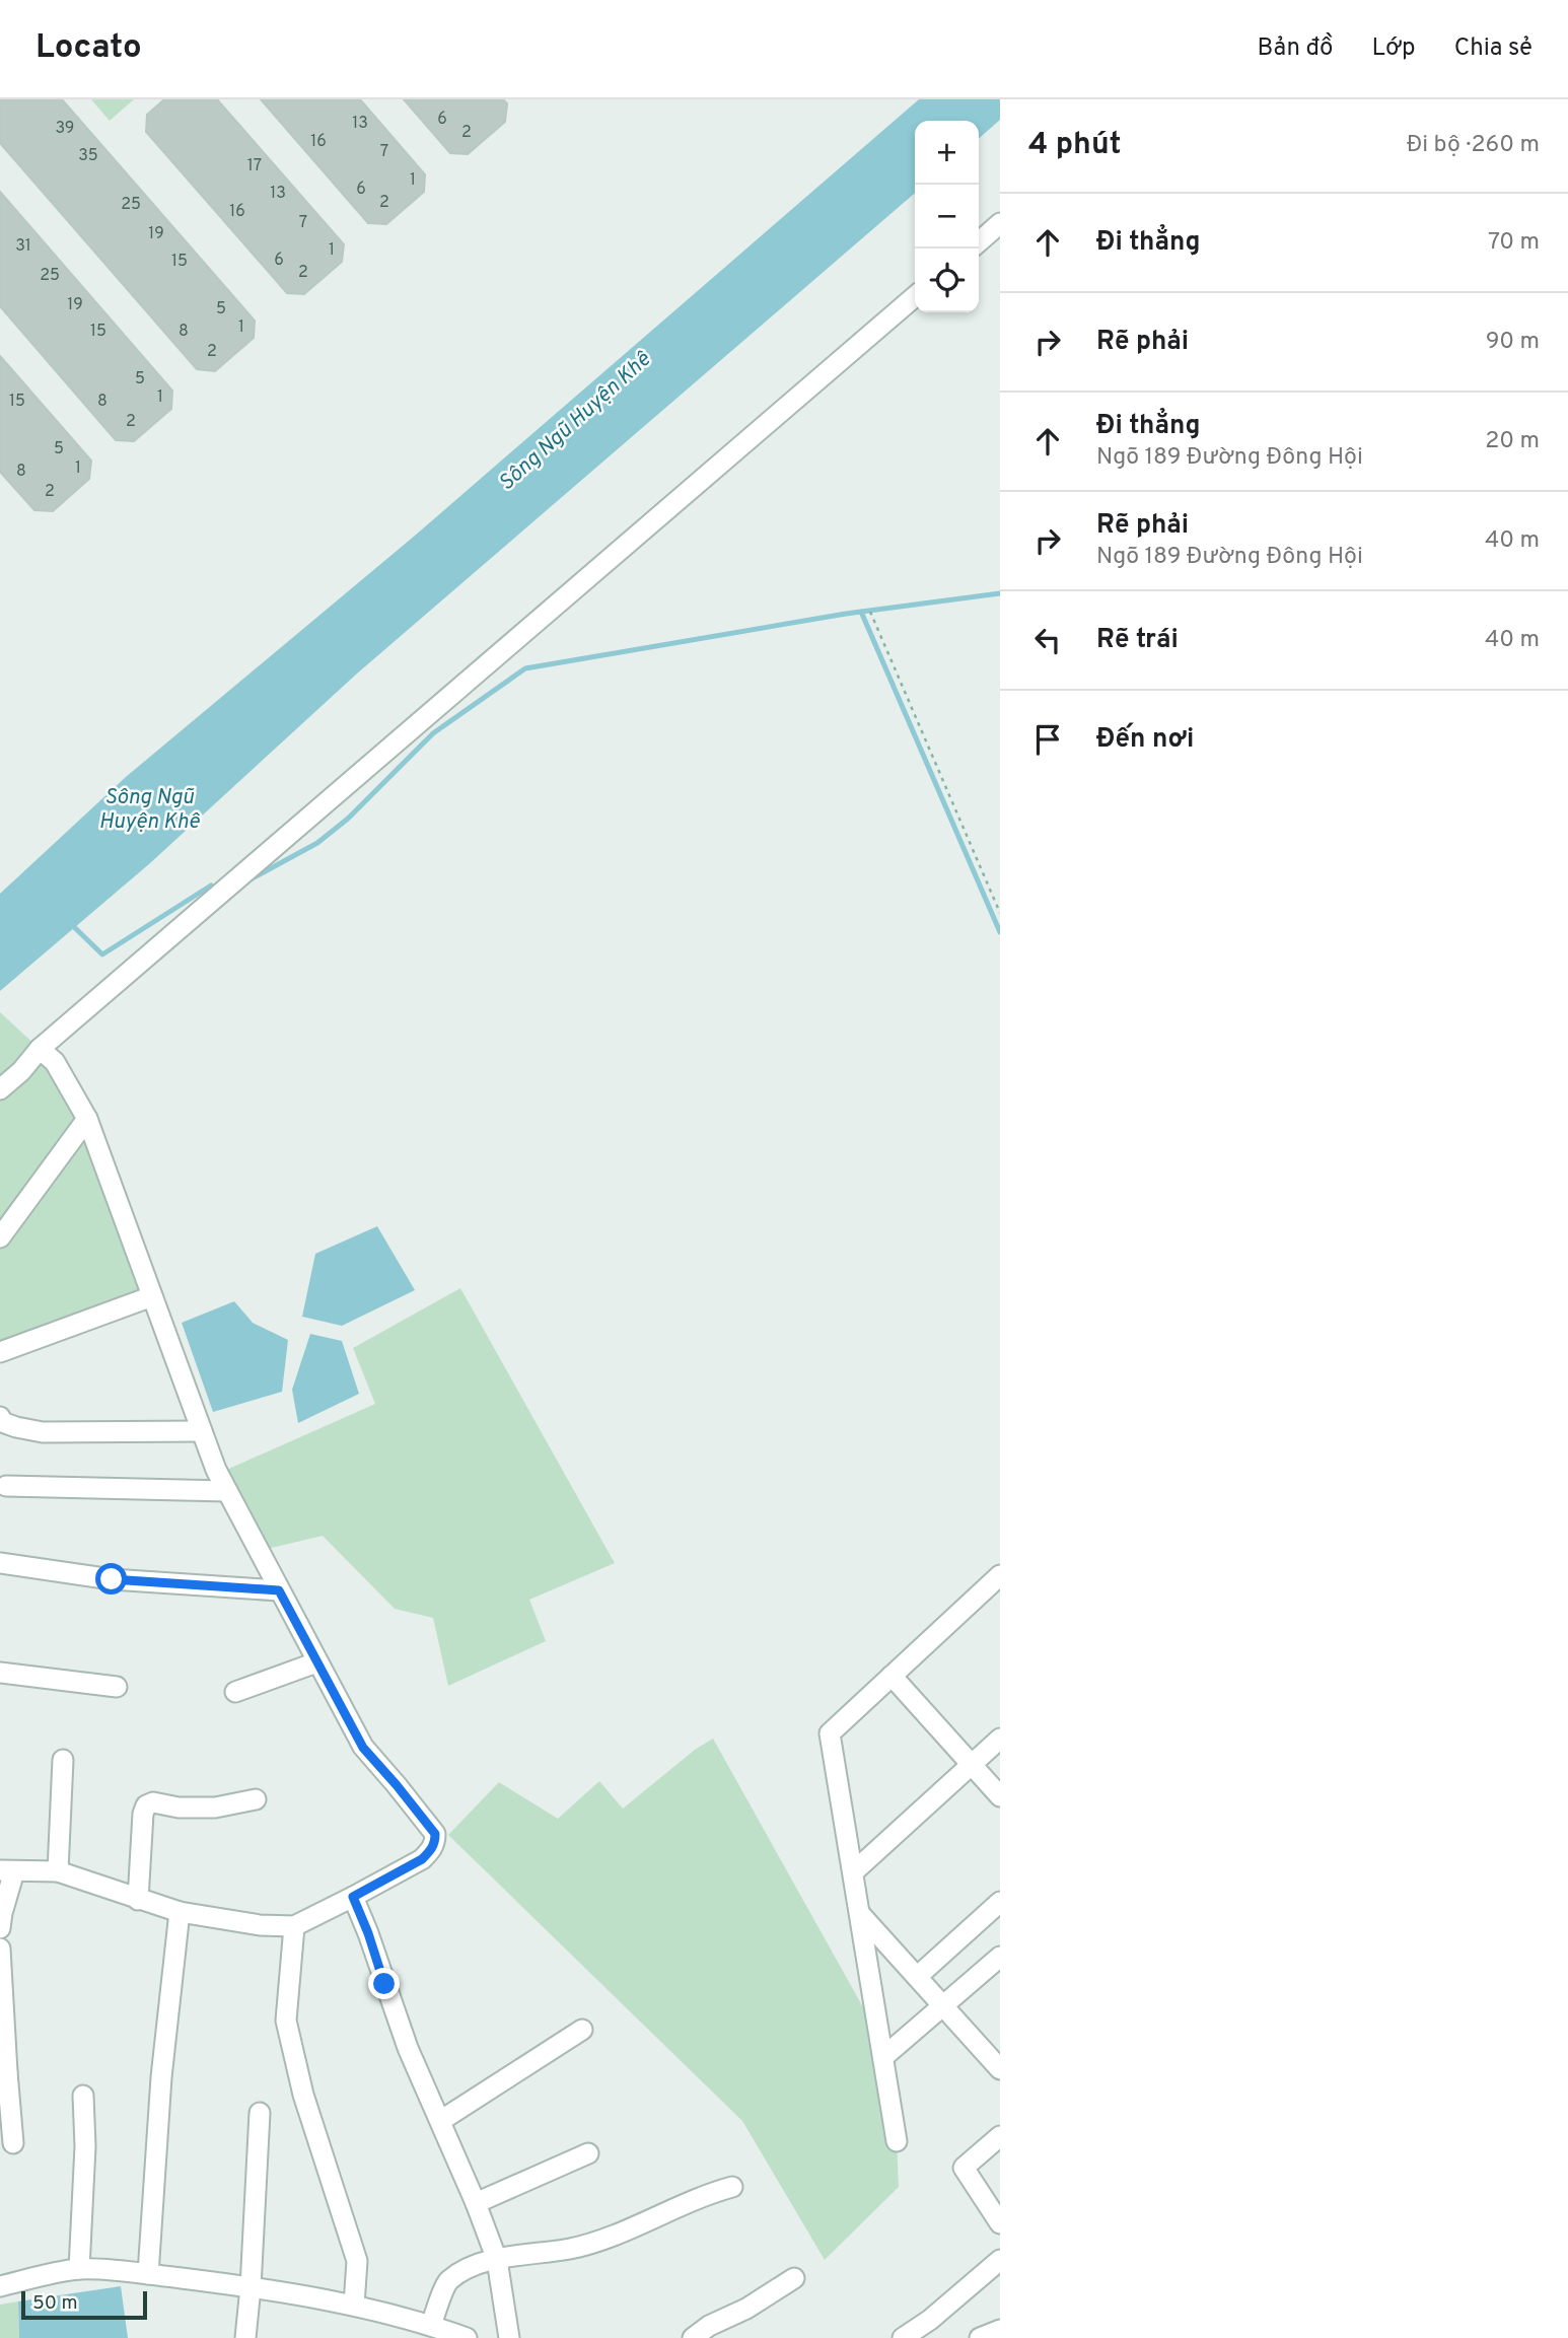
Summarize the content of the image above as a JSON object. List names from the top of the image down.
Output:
{
  "water": ["Sông Ngũ Huyện Khê"],
  "house_numbers": [
    "6",
    "13",
    "39",
    "2",
    "16",
    "7",
    "35",
    "17",
    "1",
    "6",
    "13",
    "2",
    "25",
    "16",
    "7",
    "19",
    "31",
    "1",
    "6",
    "15",
    "2",
    "25",
    "19",
    "5",
    "1",
    "15",
    "8",
    "2",
    "5",
    "1",
    "15",
    "8",
    "2",
    "5",
    "1",
    "8",
    "2"
  ],
  "scale_bar": "50 m",
  "page": {
    "header": "Locato",
    "nav": ["Bản đồ", "Lớp", "Chia sẻ"],
    "heading": ["4 phút", "Đi bộ · 260 m"],
    "map_buttons": ["+", "−"],
    "list": [
      ["Đi thẳng", "70 m"],
      ["Rẽ phải", "90 m"],
      ["Đi thẳng", "Ngõ 189 Đường Đông Hội", "20 m"],
      ["Rẽ phải", "Ngõ 189 Đường Đông Hội", "40 m"],
      ["Rẽ trái", "40 m"],
      "Đến nơi"
    ],
    "scale": "50 m"
  }
}
